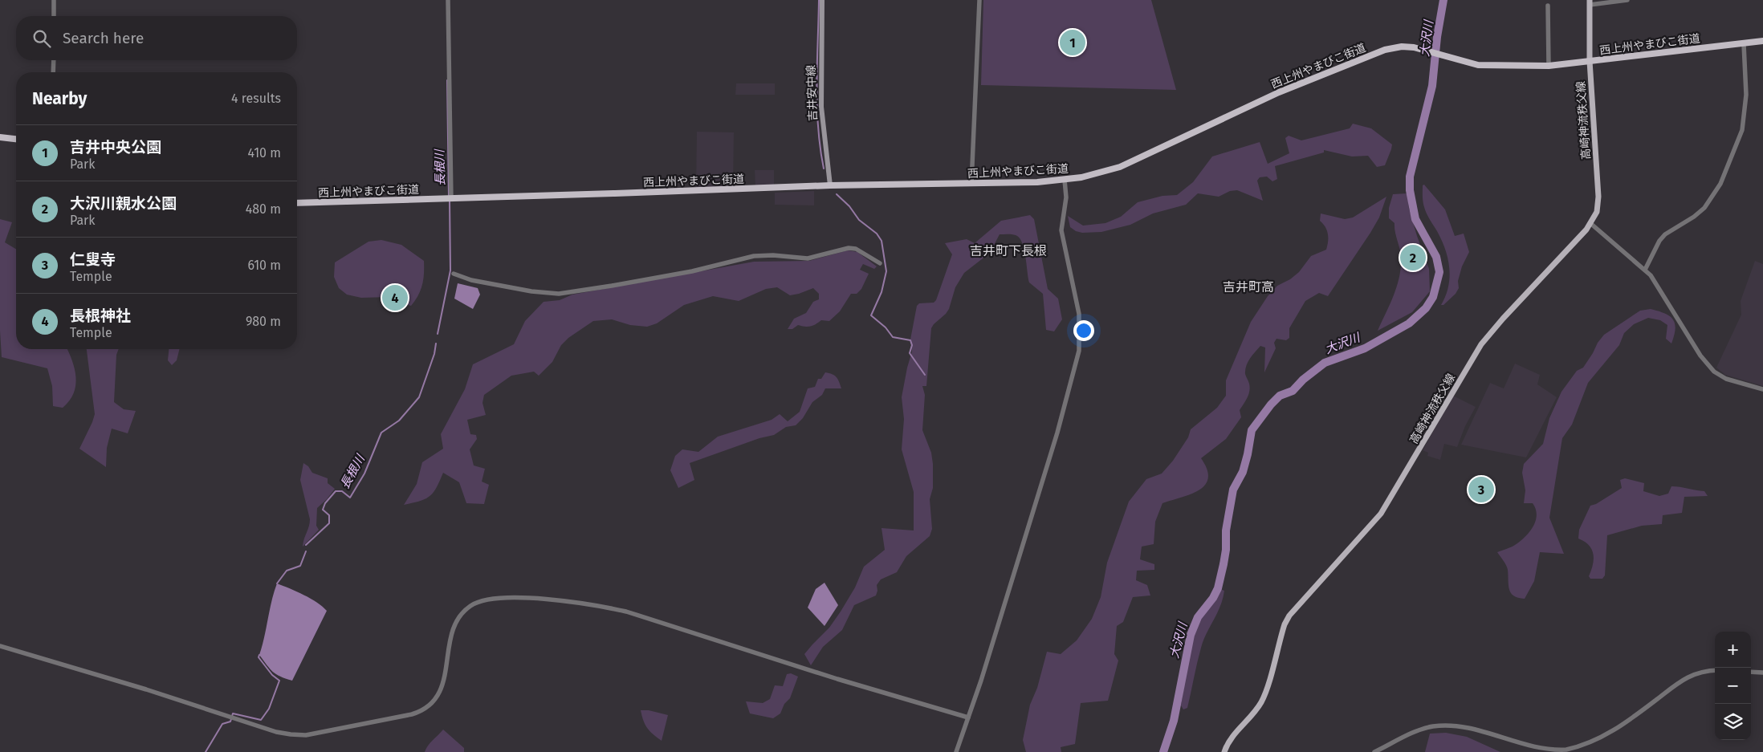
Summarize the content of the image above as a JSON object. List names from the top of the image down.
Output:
{
  "streets": {
    "highway": ["西上州やまびこ街道"],
    "main road": ["吉井安中線", "高崎神流秩父線"]
  },
  "crossings": [
    ["西上州やまびこ街道", "吉井安中線"],
    ["西上州やまびこ街道", "高崎神流秩父線"]
  ],
  "districts": ["吉井町下長根", "吉井町高"],
  "water": ["大沢川", "長根川"],
  "page": {
    "search": "Search here",
    "pins": [
      "1",
      "2",
      "4",
      "3"
    ],
    "heading": ["Nearby", "4 results"],
    "list": [
      {
        "mark": "1",
        "name": "吉井中央公園",
        "note": "Park",
        "value": "410 m"
      },
      {
        "mark": "2",
        "name": "大沢川親水公園",
        "note": "Park",
        "value": "480 m"
      },
      {
        "mark": "3",
        "name": "仁叟寺",
        "note": "Temple",
        "value": "610 m"
      },
      {
        "mark": "4",
        "name": "長根神社",
        "note": "Temple",
        "value": "980 m"
      }
    ],
    "map_buttons": ["+", "−"]
  }
}
